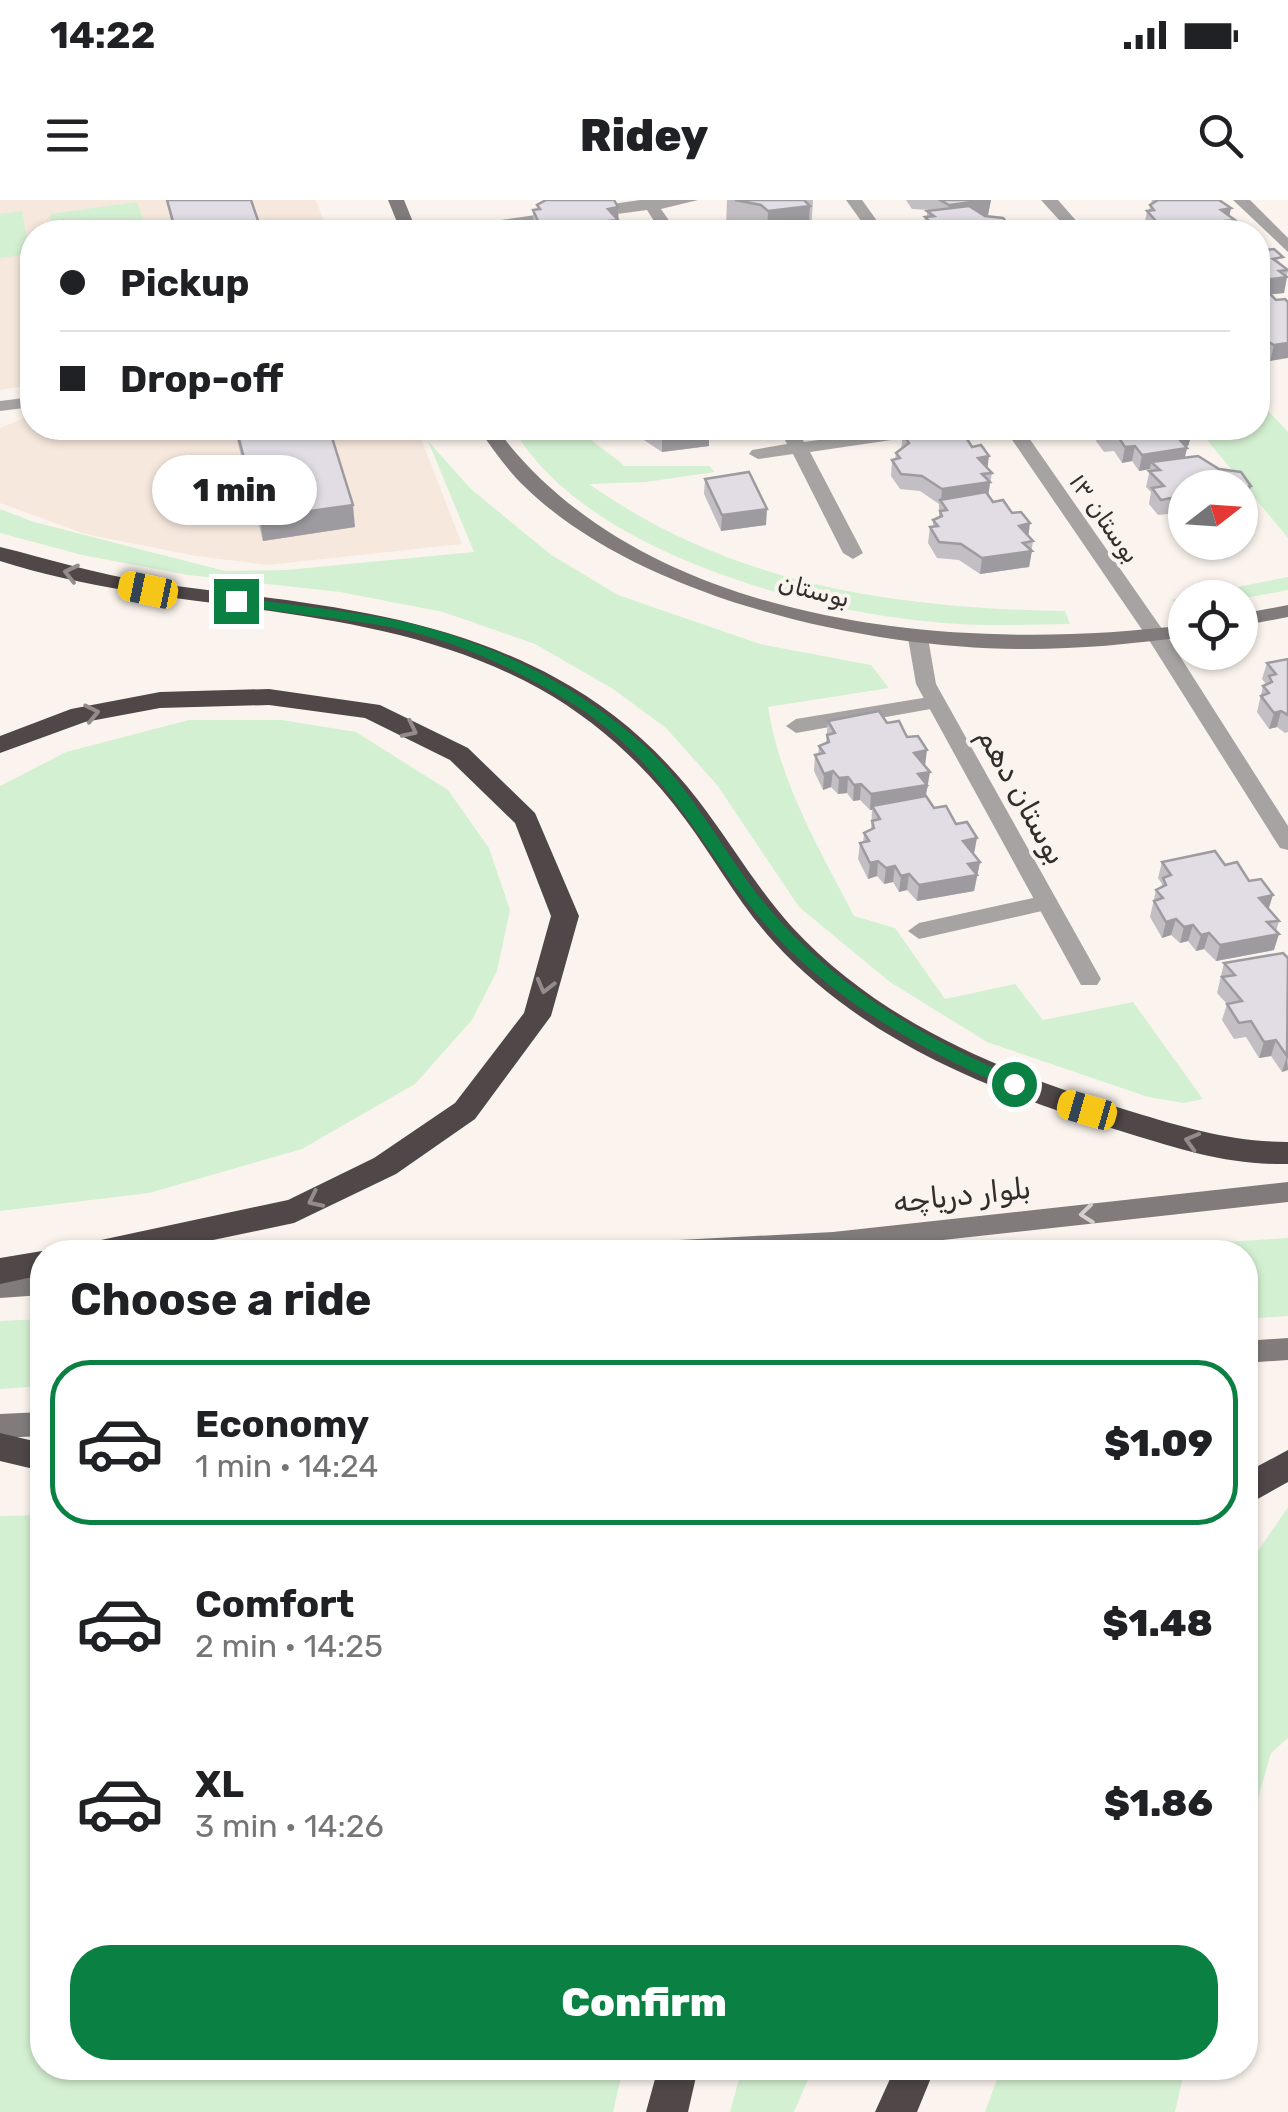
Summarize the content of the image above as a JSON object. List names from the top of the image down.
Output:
{
  "streets": {
    "street": [
      "بوستان ۱۳",
      "بوستان",
      "بوستان دهم",
      "بلوار دریاچه"
    ]
  },
  "crossings": [
    ["بوستان ۱۳", "بوستان"],
    ["بوستان", "بوستان دهم"]
  ],
  "one_way": ["بلوار دریاچه"],
  "north": "right",
  "page": {
    "status": "14:22",
    "header": "Ridey",
    "banner": ["Pickup", "Drop-off"],
    "bubble": "1 min",
    "heading": "Choose a ride",
    "list": [
      {
        "name": "Economy",
        "note": "1 min · 14:24",
        "value": "$1.09"
      },
      {
        "name": "Comfort",
        "note": "2 min · 14:25",
        "value": "$1.48"
      },
      {
        "name": "XL",
        "note": "3 min · 14:26",
        "value": "$1.86"
      }
    ],
    "buttons": "Confirm"
  }
}
